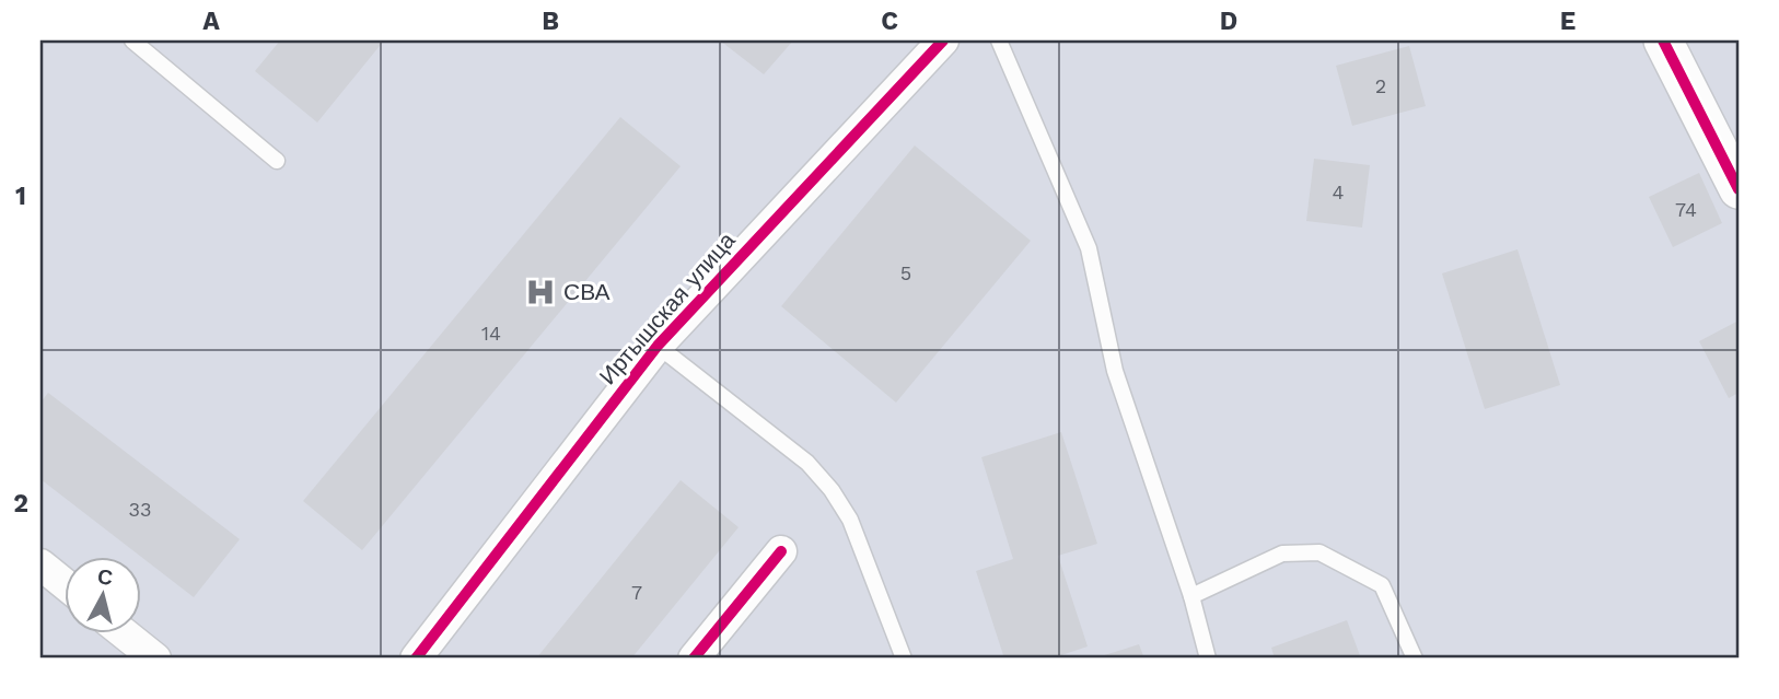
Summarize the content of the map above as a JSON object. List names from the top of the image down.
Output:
{
  "streets": {
    "street": ["Иртышская улица"]
  },
  "places": {
    "hospital": ["СВА"]
  },
  "house_numbers": [
    "2",
    "4",
    "74",
    "5",
    "14",
    "33",
    "7"
  ],
  "north": "top",
  "grid": {
    "columns": [
      "A",
      "B",
      "C",
      "D",
      "E"
    ],
    "rows": ["1", "2"]
  }
}
